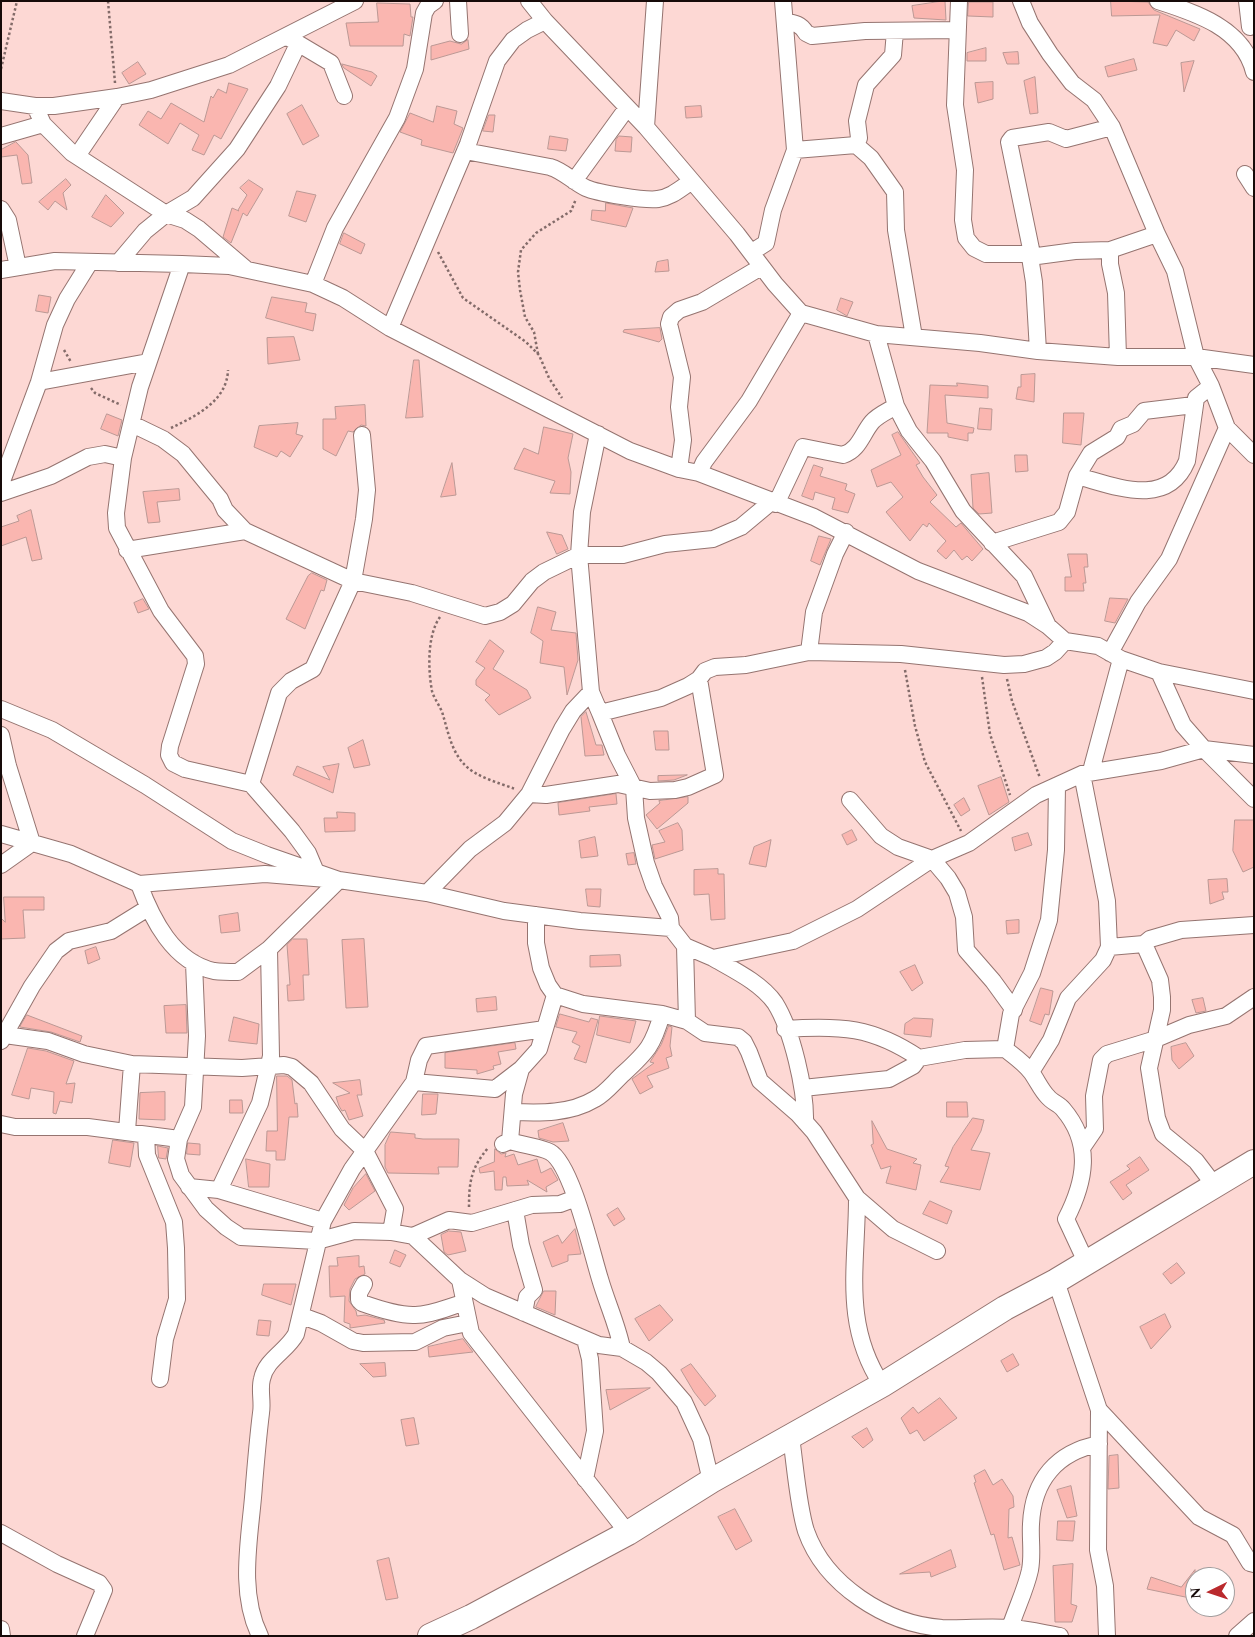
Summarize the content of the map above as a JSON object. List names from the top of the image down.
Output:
{
  "north": "left"
}
